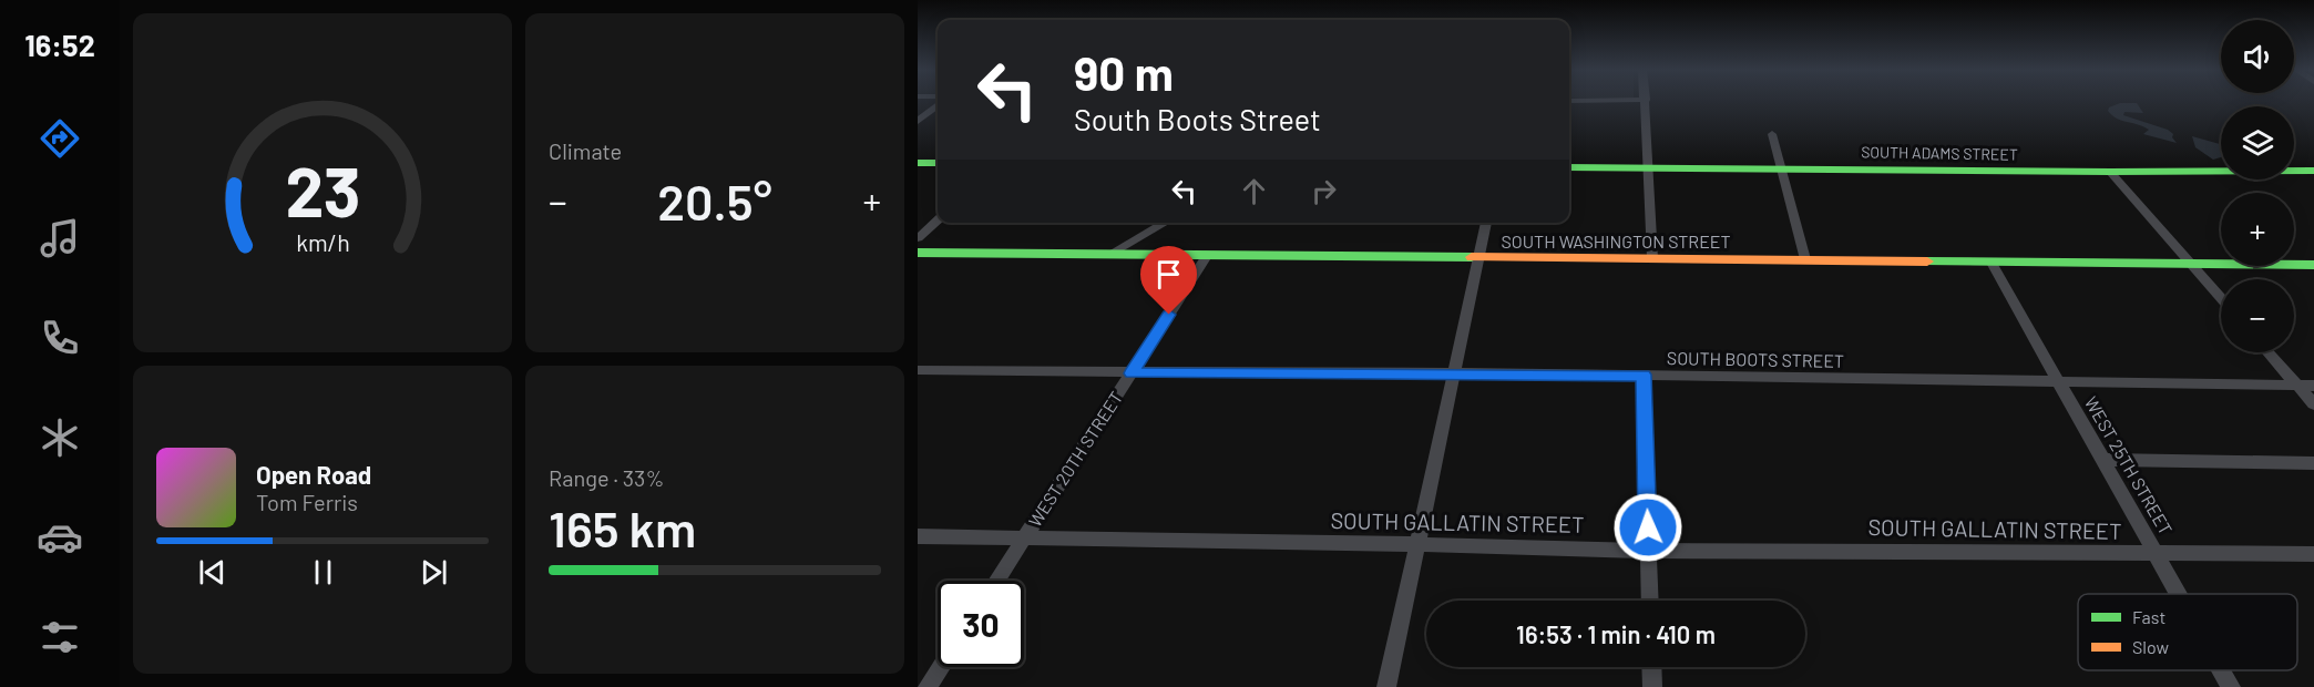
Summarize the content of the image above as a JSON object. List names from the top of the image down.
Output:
{
  "streets": {
    "main road": ["SOUTH ADAMS STREET", "SOUTH WASHINGTON STREET"],
    "street": [
      "SOUTH BOOTS STREET",
      "WEST 20TH STREET",
      "WEST 25TH STREET",
      "SOUTH GALLATIN STREET"
    ]
  },
  "crossings": [
    ["SOUTH WASHINGTON STREET", "WEST 20TH STREET"],
    ["SOUTH WASHINGTON STREET", "WEST 25TH STREET"],
    ["SOUTH BOOTS STREET", "WEST 20TH STREET"],
    ["SOUTH BOOTS STREET", "WEST 25TH STREET"],
    ["WEST 20TH STREET", "SOUTH GALLATIN STREET"],
    ["WEST 25TH STREET", "SOUTH GALLATIN STREET"]
  ],
  "legend": ["Fast", "Slow"],
  "page": {
    "tabs": "16:52",
    "tile": [
      "Climate",
      ["Range · 33%", "165 km"]
    ],
    "map_buttons": ["+", "−"],
    "turn": ["90 m", "South Boots Street"],
    "heat": ["−", "20.5°", "+"],
    "song": ["Open Road", "Tom Ferris"],
    "limit": "30",
    "trip": "16:53 · 1 min · 410 m",
    "gauge": ["23", "km/h"]
  }
}
